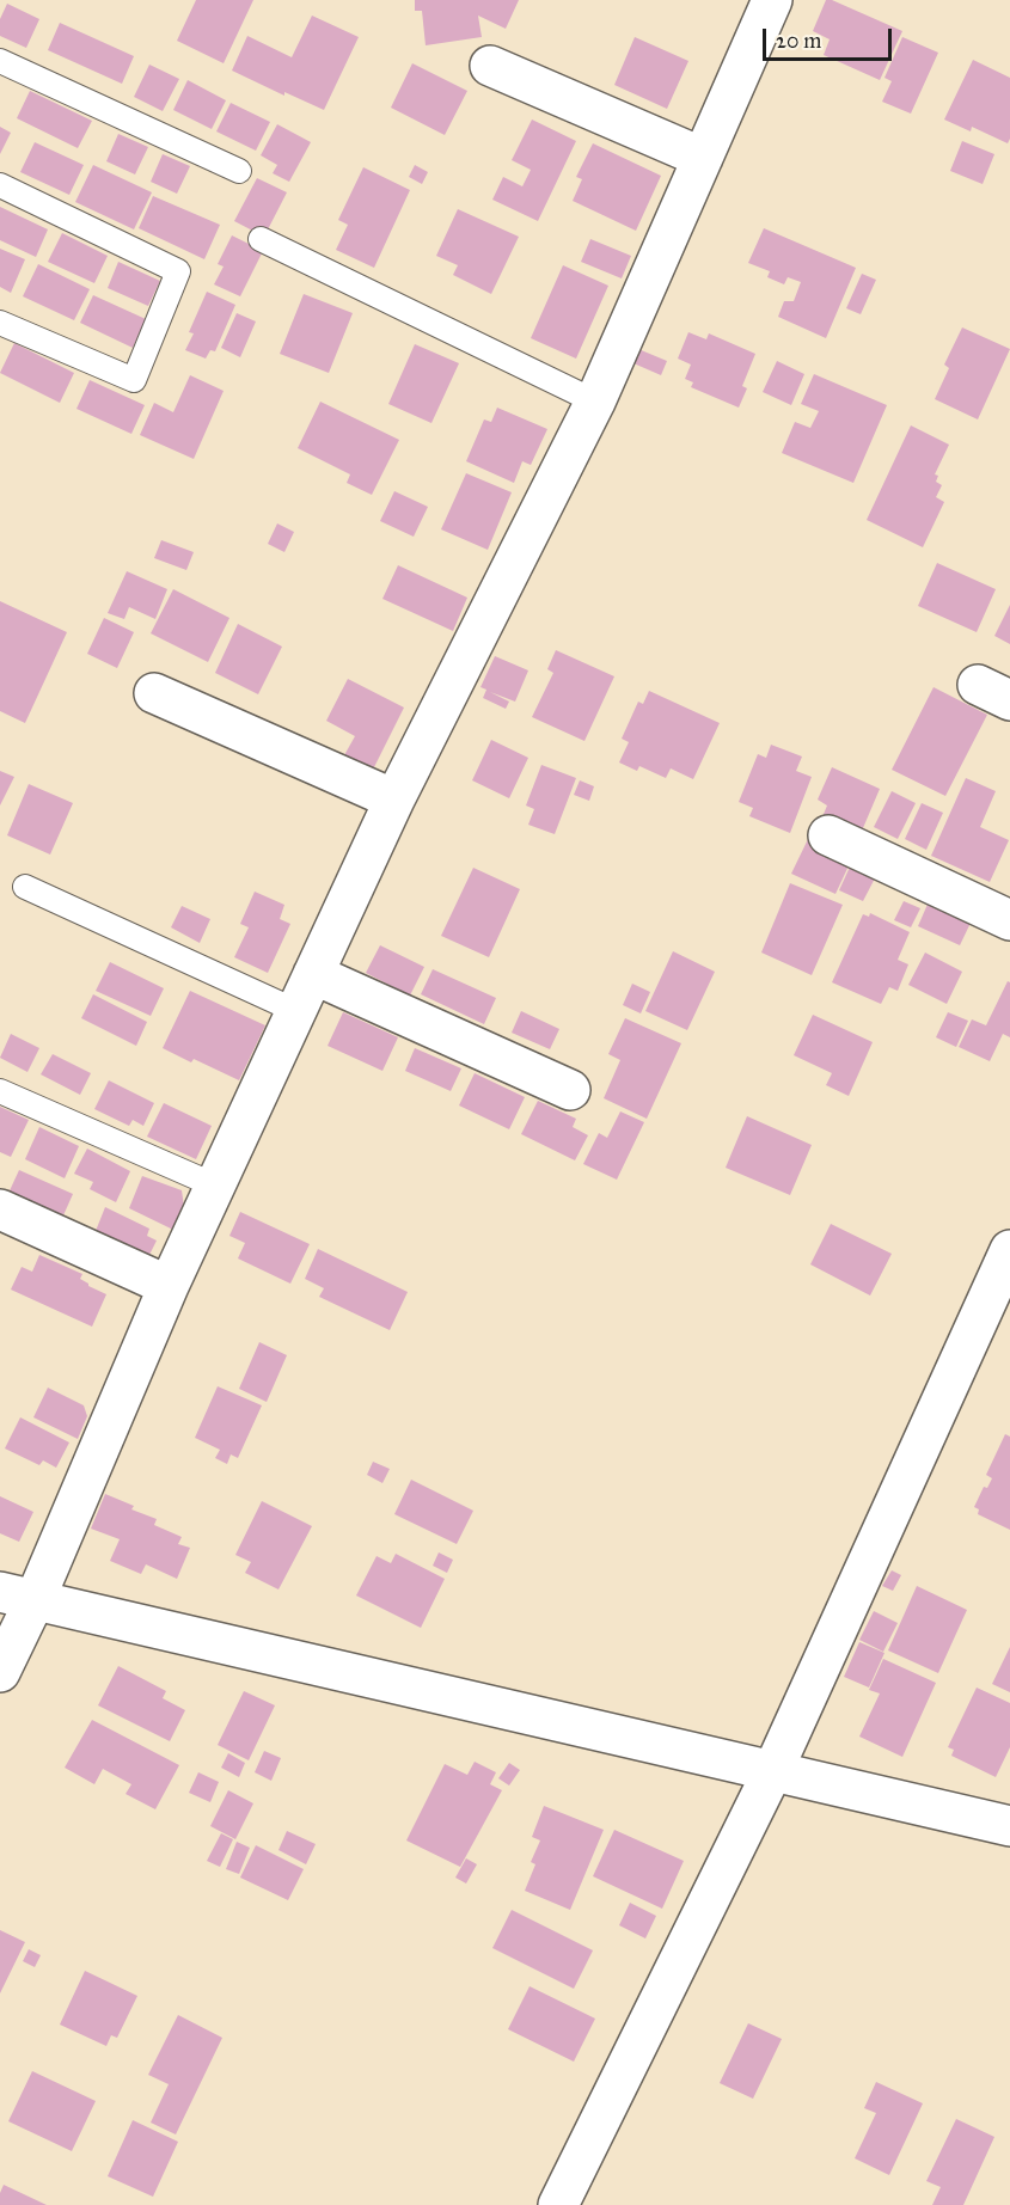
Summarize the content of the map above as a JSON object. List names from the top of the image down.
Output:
{
  "scale_bar": "20 m"
}
